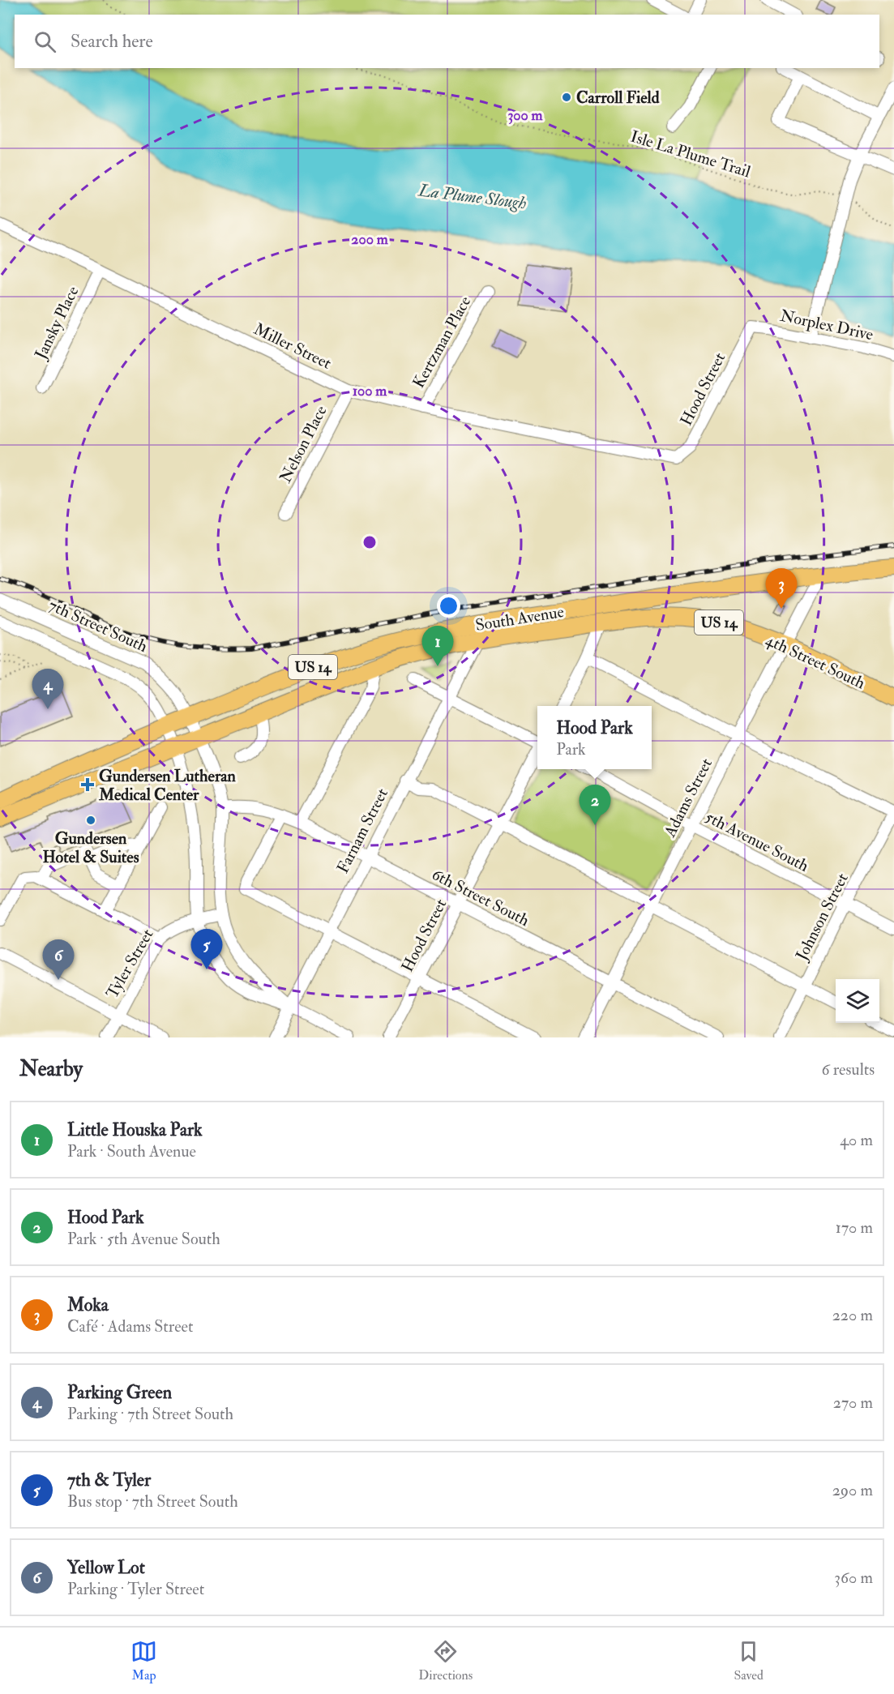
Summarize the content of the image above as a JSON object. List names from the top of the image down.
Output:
{
  "streets": {
    "highway": ["South Avenue", "US 14", "4th Street South"],
    "street": [
      "Jansky Place",
      "Norplex Drive",
      "Kertzman Place",
      "Miller Street",
      "Hood Street",
      "Nelson Place",
      "7th Street South",
      "Adams Street",
      "Farnam Street",
      "5th Avenue South",
      "6th Street South",
      "Johnson Street",
      "Tyler Street"
    ],
    "path": ["Isle La Plume Trail"]
  },
  "crossings": [
    ["Jansky Place", "Miller Street"],
    ["Norplex Drive", "Hood Street"],
    ["Kertzman Place", "Miller Street"],
    ["Miller Street", "Hood Street"],
    ["Miller Street", "Nelson Place"],
    ["Hood Street", "6th Street South"],
    ["South Avenue", "7th Street South"],
    ["South Avenue", "4th Street South"],
    ["South Avenue", "Adams Street"],
    ["South Avenue", "Farnam Street"],
    ["7th Street South", "Farnam Street"],
    ["7th Street South", "6th Street South"],
    ["7th Street South", "Tyler Street"],
    ["4th Street South", "Adams Street"],
    ["Adams Street", "5th Avenue South"],
    ["Adams Street", "6th Street South"],
    ["Farnam Street", "6th Street South"],
    ["5th Avenue South", "Johnson Street"]
  ],
  "water": ["La Plume Slough"],
  "places": {
    "other": ["Carroll Field", "Gundersen Hotel & Suites"],
    "health": ["Gundersen Lutheran Medical Center"]
  },
  "page": {
    "search": "Search here",
    "pins": [
      "3",
      "1",
      "4",
      "2",
      "5",
      "6"
    ],
    "popup": ["Hood Park", "Park"],
    "heading": ["Nearby", "6 results"],
    "list": [
      {
        "mark": "1",
        "name": "Little Houska Park",
        "note": "Park · South Avenue",
        "value": "40 m"
      },
      {
        "mark": "2",
        "name": "Hood Park",
        "note": "Park · 5th Avenue South",
        "value": "170 m"
      },
      {
        "mark": "3",
        "name": "Moka",
        "note": "Café · Adams Street",
        "value": "220 m"
      },
      {
        "mark": "4",
        "name": "Parking Green",
        "note": "Parking · 7th Street South",
        "value": "270 m"
      },
      {
        "mark": "5",
        "name": "7th & Tyler",
        "note": "Bus stop · 7th Street South",
        "value": "290 m"
      },
      {
        "mark": "6",
        "name": "Yellow Lot",
        "note": "Parking · Tyler Street",
        "value": "360 m"
      }
    ],
    "nav": ["Map", "Directions", "Saved"]
  },
  "rings": ["300 m", "200 m", "100 m"]
}
